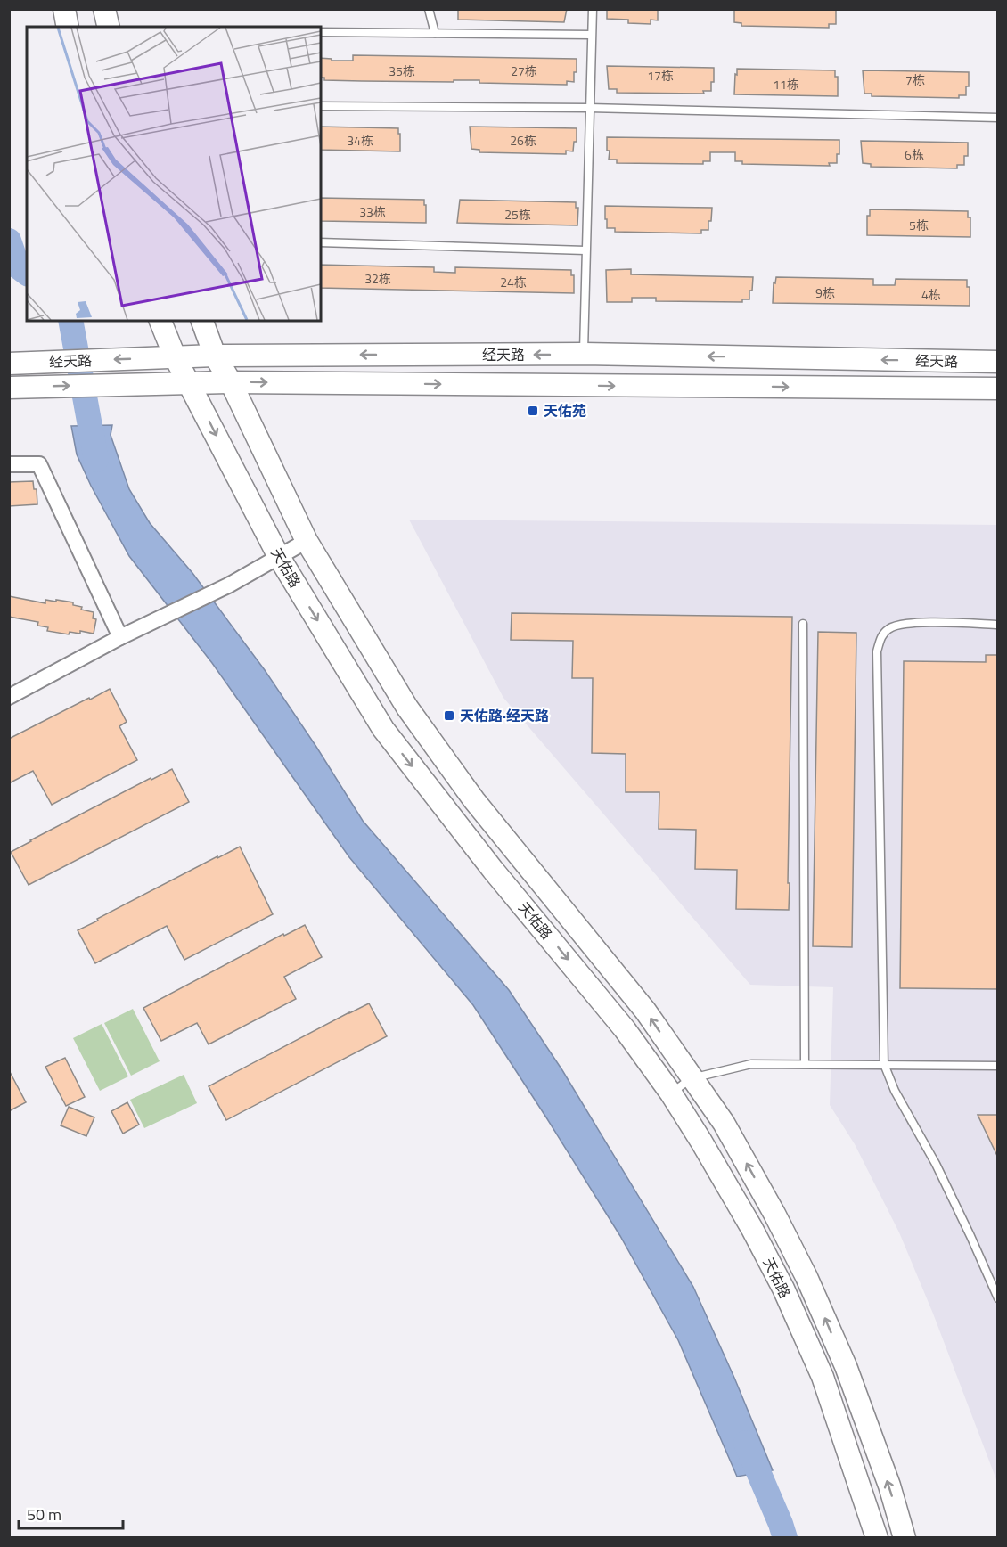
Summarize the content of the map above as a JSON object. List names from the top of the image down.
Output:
{
  "streets": {
    "main road": ["经天路", "天佑路"]
  },
  "crossings": [
    ["经天路", "天佑路"]
  ],
  "places": {
    "transit": ["天佑苑", "天佑路·经天路"]
  },
  "house_numbers": [
    "35栋",
    "27栋",
    "17栋",
    "7栋",
    "11栋",
    "34栋",
    "26栋",
    "6栋",
    "33栋",
    "25栋",
    "5栋",
    "32栋",
    "24栋",
    "9栋",
    "4栋"
  ],
  "scale_bar": "50 m"
}
